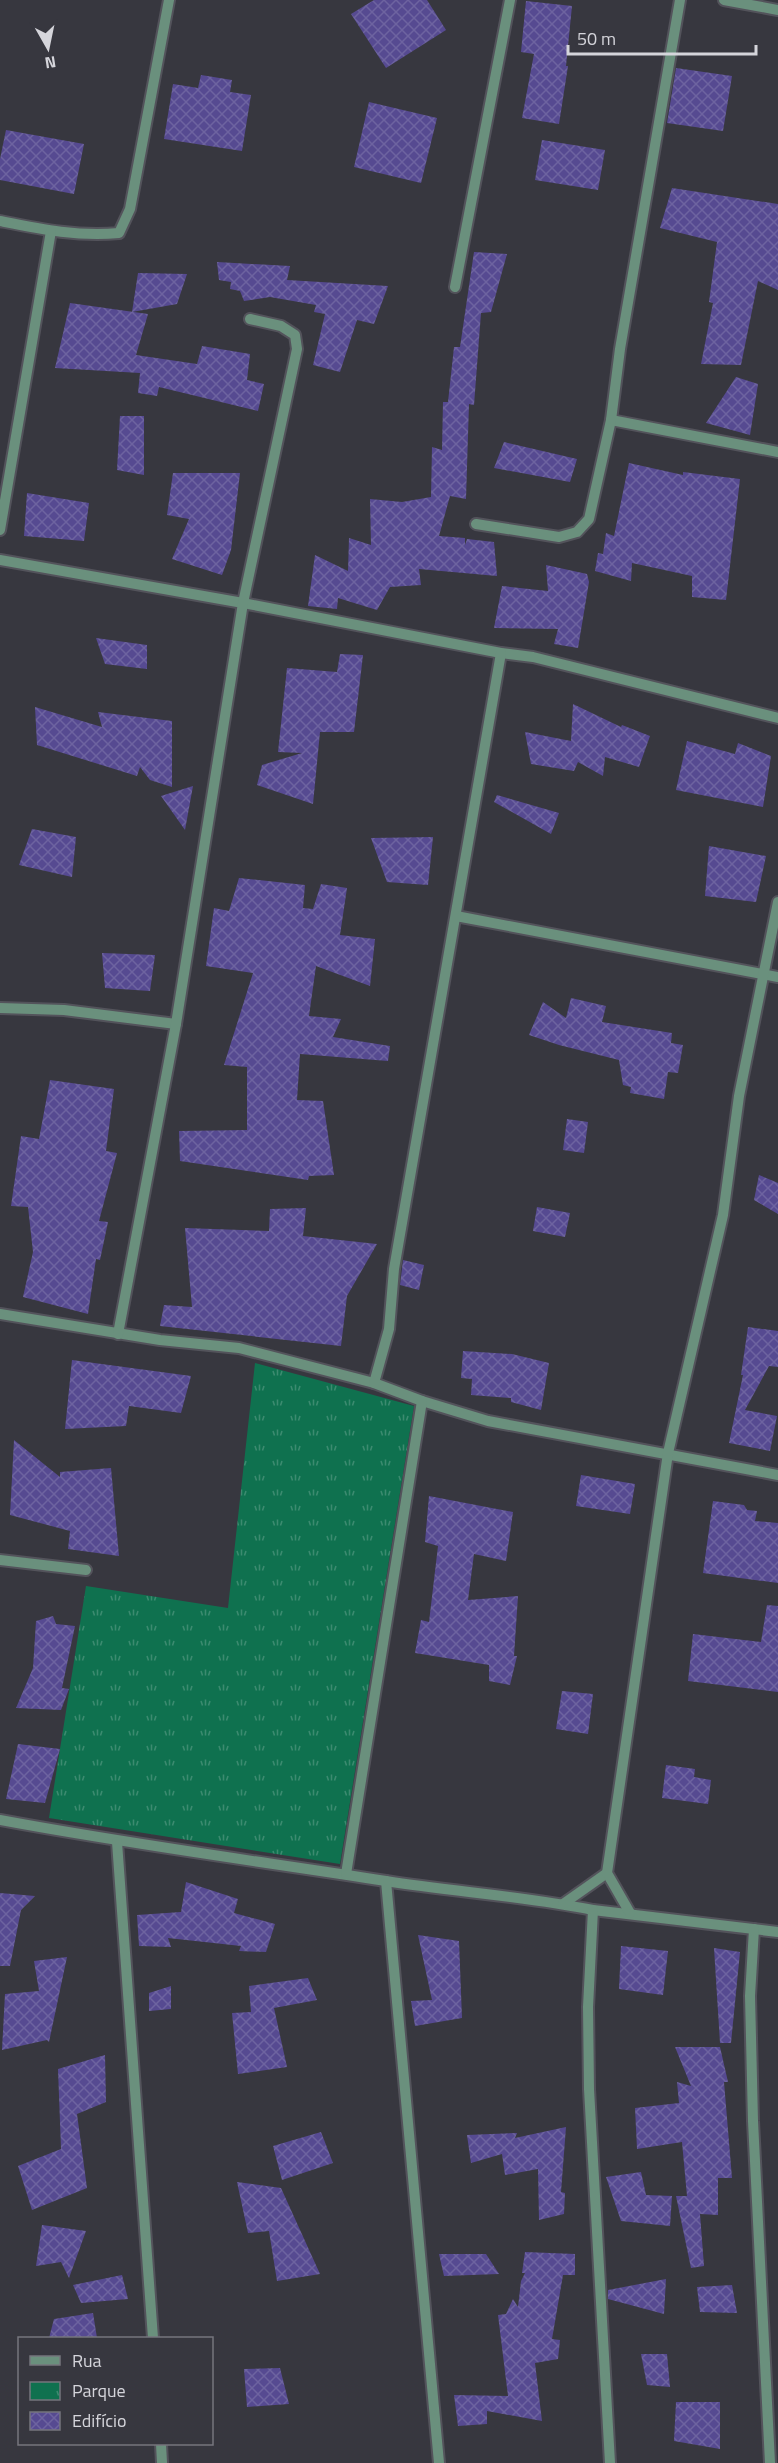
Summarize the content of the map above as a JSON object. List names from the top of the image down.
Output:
{
  "legend": ["Rua", "Parque", "Edifício"],
  "scale_bar": "50 m",
  "north": "bottom"
}
